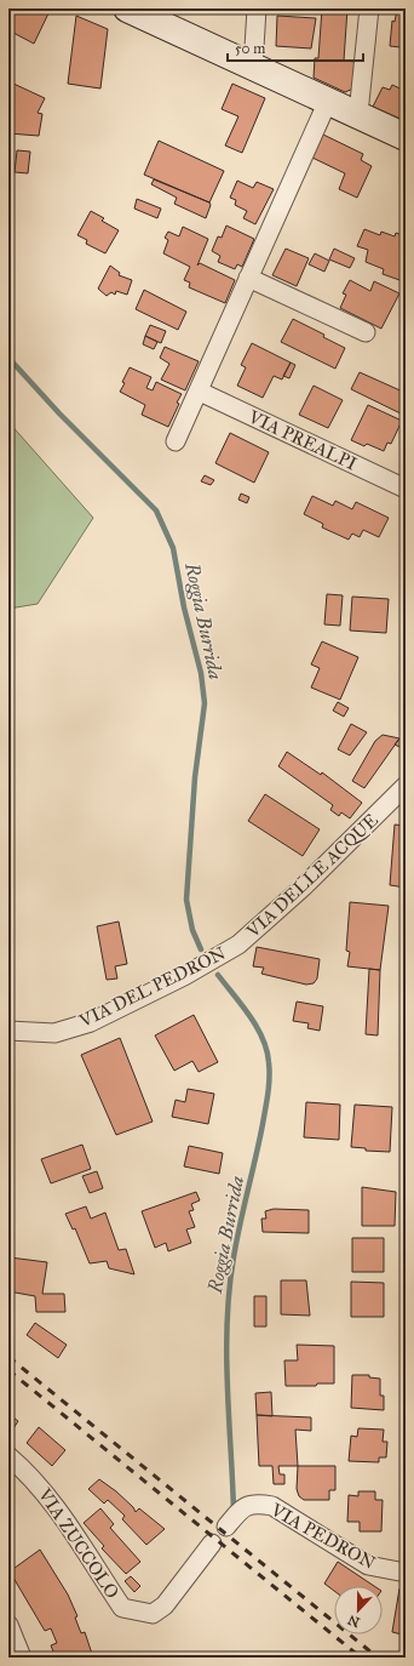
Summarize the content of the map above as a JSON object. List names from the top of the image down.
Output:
{
  "streets": {
    "street": [
      "VIA PREALPI",
      "VIA DELLE ACQUE",
      "VIA DEL PEDRON",
      "VIA PEDRON",
      "VIA ZUCCOLO"
    ]
  },
  "crossings": [
    ["VIA DELLE ACQUE", "VIA DEL PEDRON"]
  ],
  "water": ["Roggia Burrida"],
  "scale_bar": "50 m",
  "north": "bottom"
}
